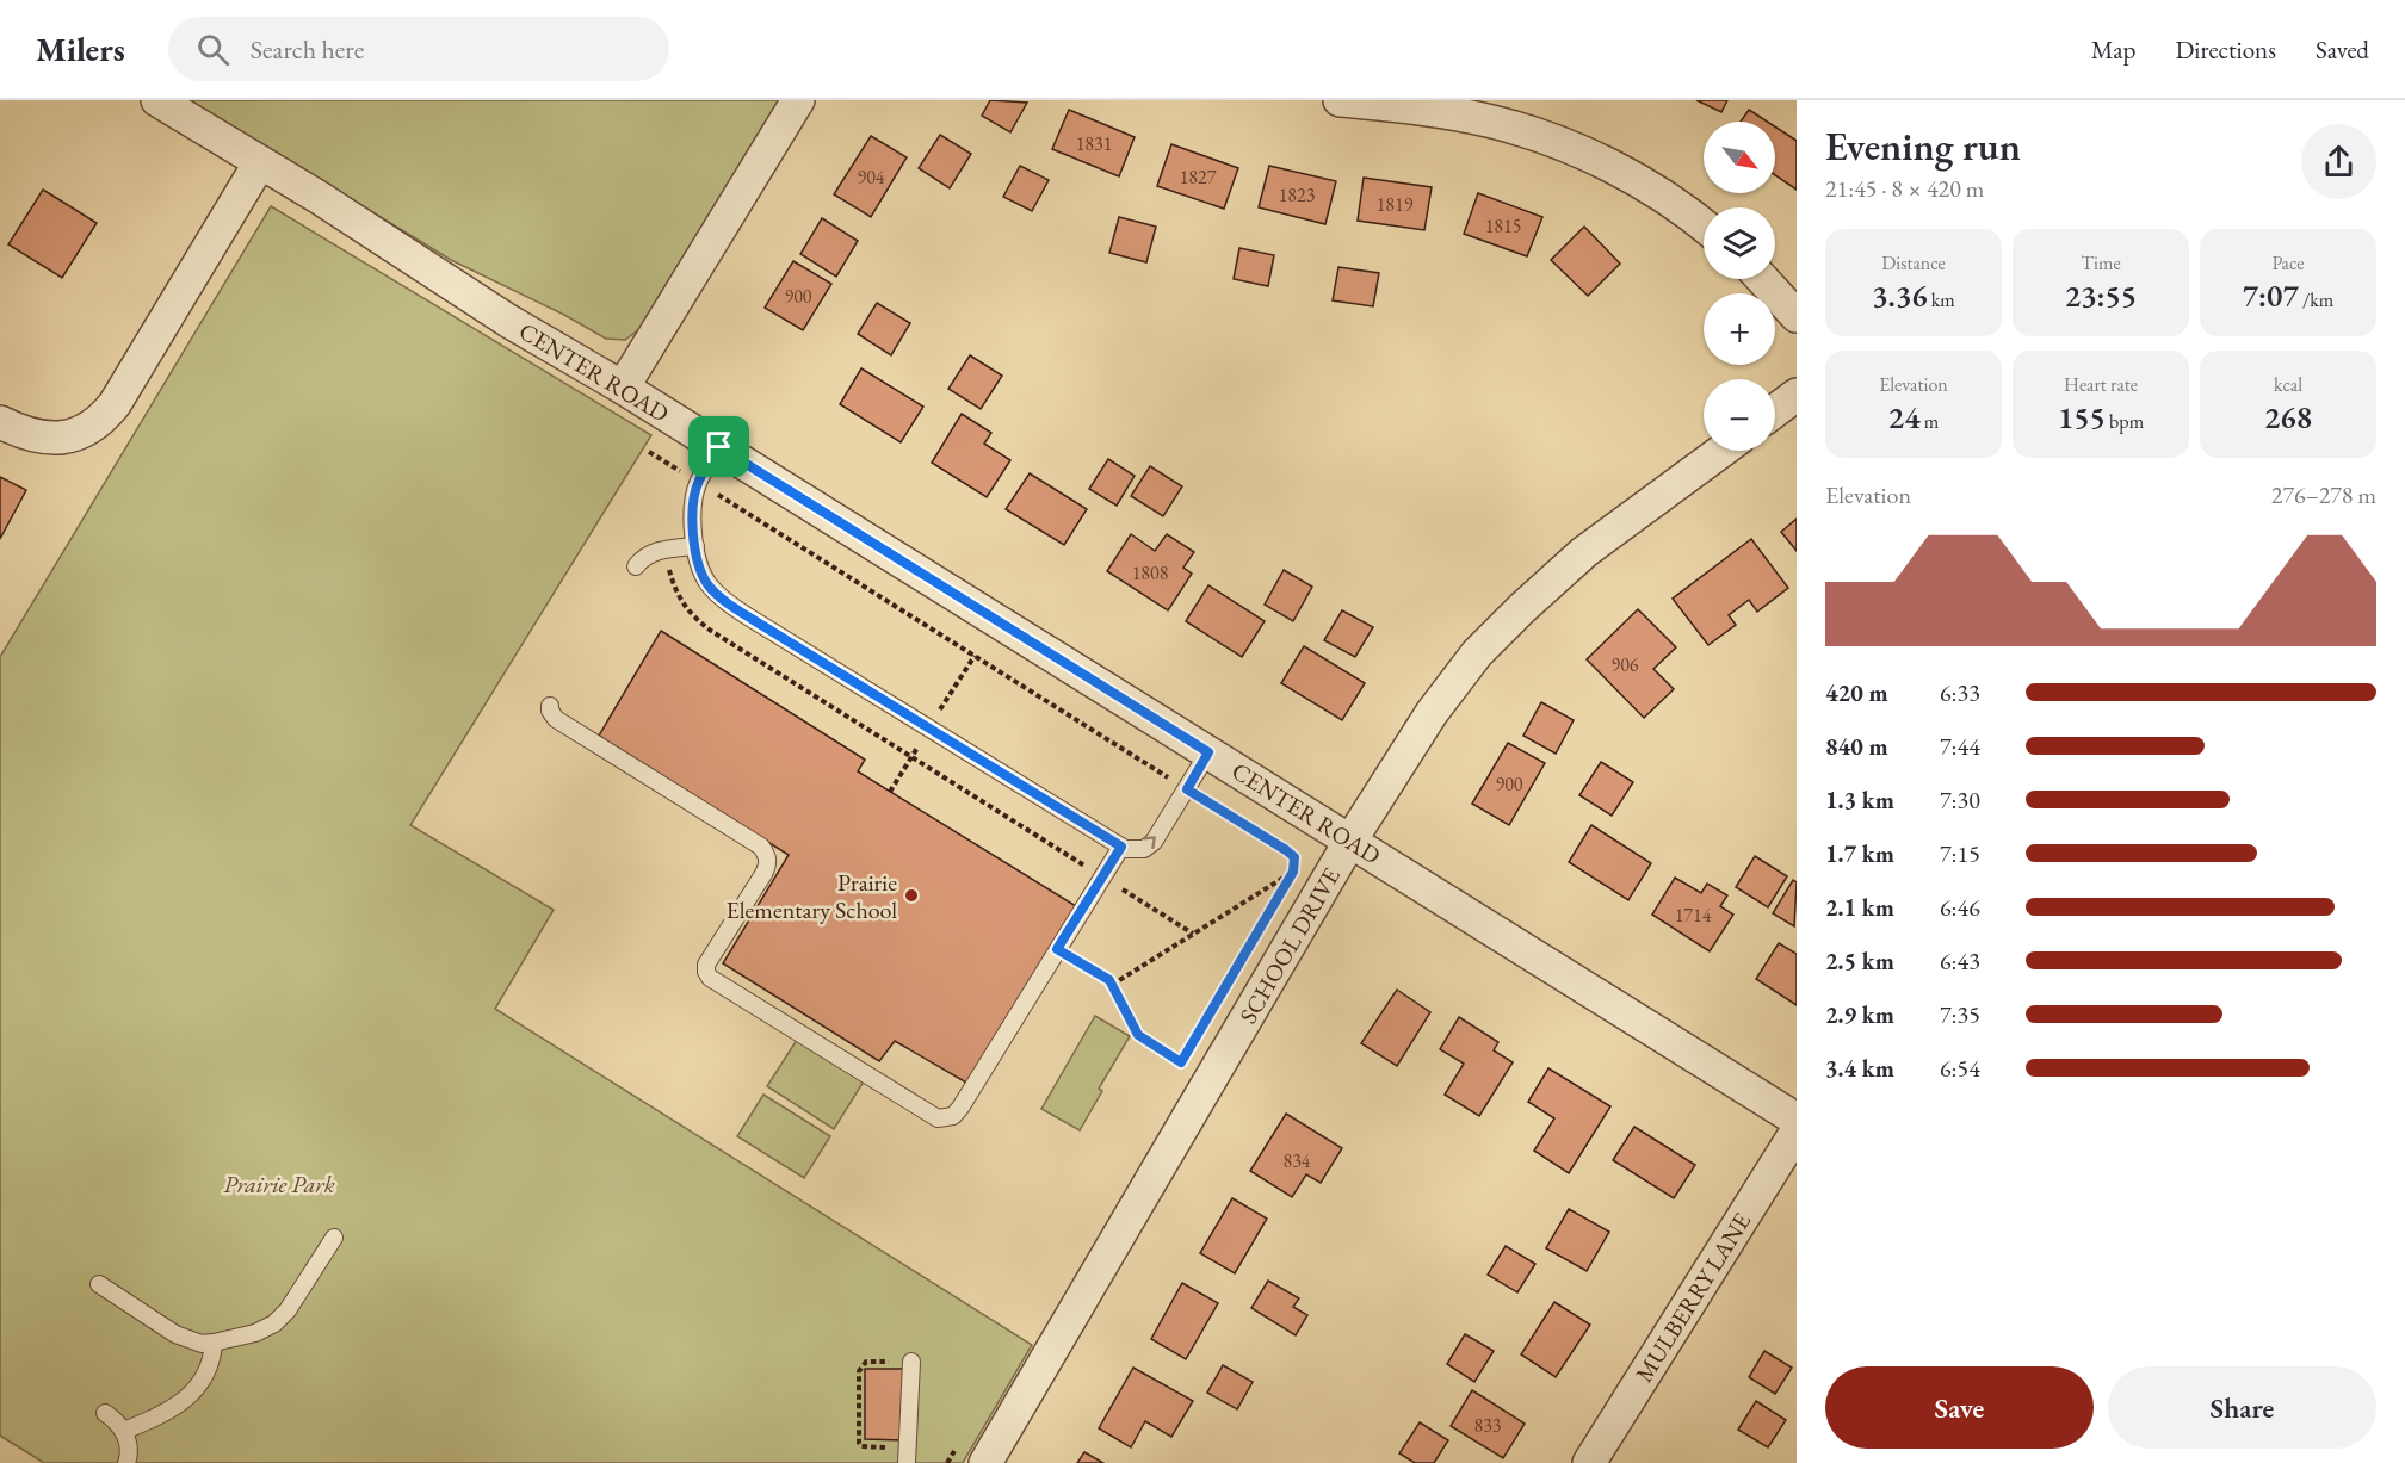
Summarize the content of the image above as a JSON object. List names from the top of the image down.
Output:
{
  "streets": {
    "street": ["CENTER ROAD", "SCHOOL DRIVE", "MULBERRY LANE"]
  },
  "crossings": [
    ["CENTER ROAD", "SCHOOL DRIVE"]
  ],
  "parks": ["Prairie Park"],
  "places": ["Prairie Elementary School"],
  "house_numbers": [
    "1831",
    "904",
    "1827",
    "1823",
    "1819",
    "1815",
    "900",
    "1808",
    "906",
    "900",
    "1714",
    "834",
    "833"
  ],
  "north": "bottom right",
  "page": {
    "header": "Milers",
    "search": "Search here",
    "nav": ["Map", "Directions", "Saved"],
    "heading": ["Evening run", "21:45 · 8 × 420 m"],
    "map_buttons": ["+", "−"],
    "stats": [
      ["Distance", "3.36 km"],
      ["Time", "23:55"],
      ["Pace", "7:07 /km"],
      ["Elevation", "24 m"],
      ["Heart rate", "155 bpm"],
      ["kcal", "268"]
    ],
    "chart": ["Elevation", "276–278 m"],
    "list": [
      {
        "name": "420 m",
        "note": "6:33"
      },
      {
        "name": "840 m",
        "note": "7:44"
      },
      {
        "name": "1.3 km",
        "note": "7:30"
      },
      {
        "name": "1.7 km",
        "note": "7:15"
      },
      {
        "name": "2.1 km",
        "note": "6:46"
      },
      {
        "name": "2.5 km",
        "note": "6:43"
      },
      {
        "name": "2.9 km",
        "note": "7:35"
      },
      {
        "name": "3.4 km",
        "note": "6:54"
      }
    ],
    "buttons": ["Save", "Share"]
  }
}
